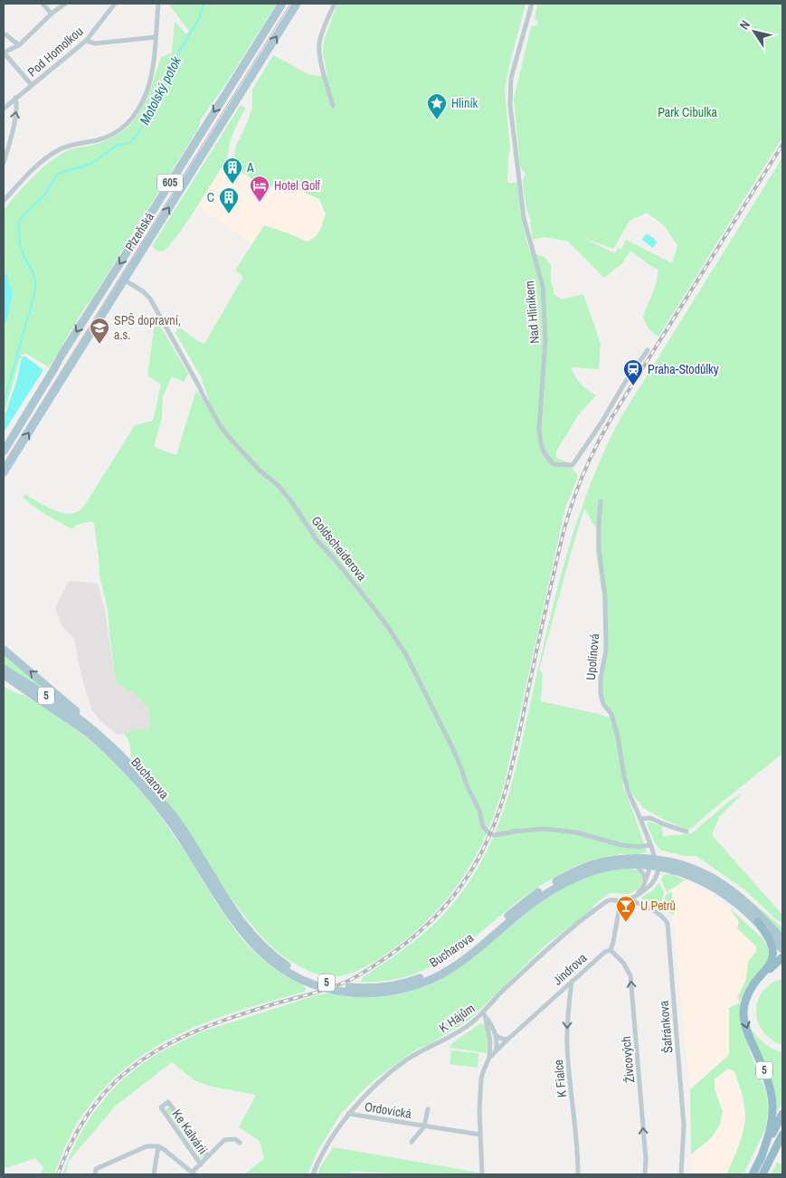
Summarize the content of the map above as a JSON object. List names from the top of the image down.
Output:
{
  "streets": {
    "highway": ["5"],
    "main road": ["605", "Plzeňská", "Bucharova"],
    "street": [
      "Pod Homolkou",
      "Nad Hliníkem",
      "Goldscheiderova",
      "Upolínová",
      "Jindrova",
      "K Hájům",
      "Šafránkova",
      "Živcových",
      "K Fialce",
      "Ordovická",
      "Ke Kalvárii"
    ]
  },
  "crossings": [
    ["Plzeňská", "Goldscheiderova"],
    ["Upolínová", "Bucharova"],
    ["5", "Bucharova"],
    ["Jindrova", "K Hájům"],
    ["Jindrova", "Živcových"],
    ["Jindrova", "K Fialce"],
    ["Jindrova", "Ordovická"],
    ["K Hájům", "Šafránkova"],
    ["K Hájům", "Ordovická"]
  ],
  "one_way": ["Živcových", "K Fialce"],
  "water": ["Motolský potok"],
  "parks": ["Park Cibulka"],
  "places": {
    "place": ["Hliník"],
    "building": ["A", "C"],
    "hotel": ["Hotel Golf"],
    "school or university": ["SPŠ dopravní, a.s."],
    "station": ["Praha-Stodůlky"],
    "bar": ["U Petrů"]
  },
  "north": "top left"
}
